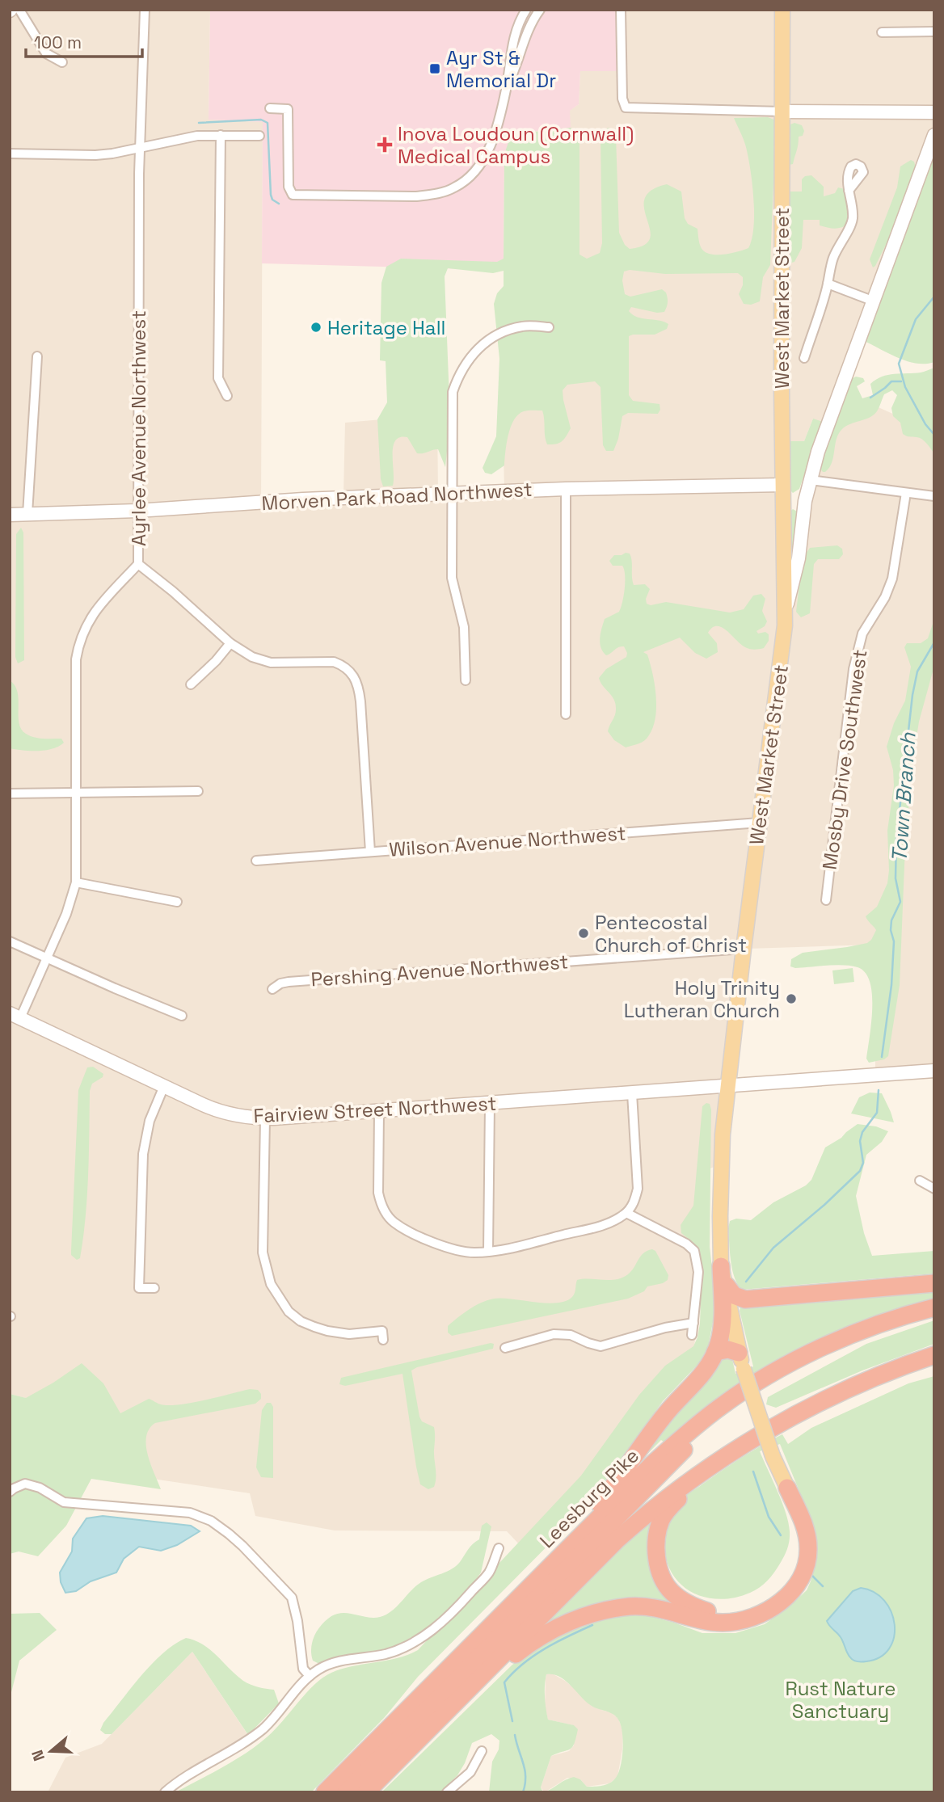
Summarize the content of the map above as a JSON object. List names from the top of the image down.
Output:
{
  "streets": {
    "highway": ["Leesburg Pike"],
    "main road": ["West Market Street"],
    "street": [
      "Ayrlee Avenue Northwest",
      "Morven Park Road Northwest",
      "Mosby Drive Southwest",
      "Wilson Avenue Northwest",
      "Pershing Avenue Northwest",
      "Fairview Street Northwest"
    ]
  },
  "crossings": [
    ["West Market Street", "Morven Park Road Northwest"],
    ["West Market Street", "Wilson Avenue Northwest"],
    ["West Market Street", "Pershing Avenue Northwest"],
    ["West Market Street", "Fairview Street Northwest"],
    ["Ayrlee Avenue Northwest", "Morven Park Road Northwest"],
    ["Ayrlee Avenue Northwest", "Fairview Street Northwest"]
  ],
  "water": ["Town Branch"],
  "parks": ["Rust Nature Sanctuary"],
  "places": {
    "transit": ["Ayr St & Memorial Dr"],
    "health": ["Inova Loudoun (Cornwall) Medical Campus"],
    "other": ["Heritage Hall", "Pentecostal Church of Christ", "Holy Trinity Lutheran Church"]
  },
  "scale_bar": "100 m",
  "north": "left"
}
